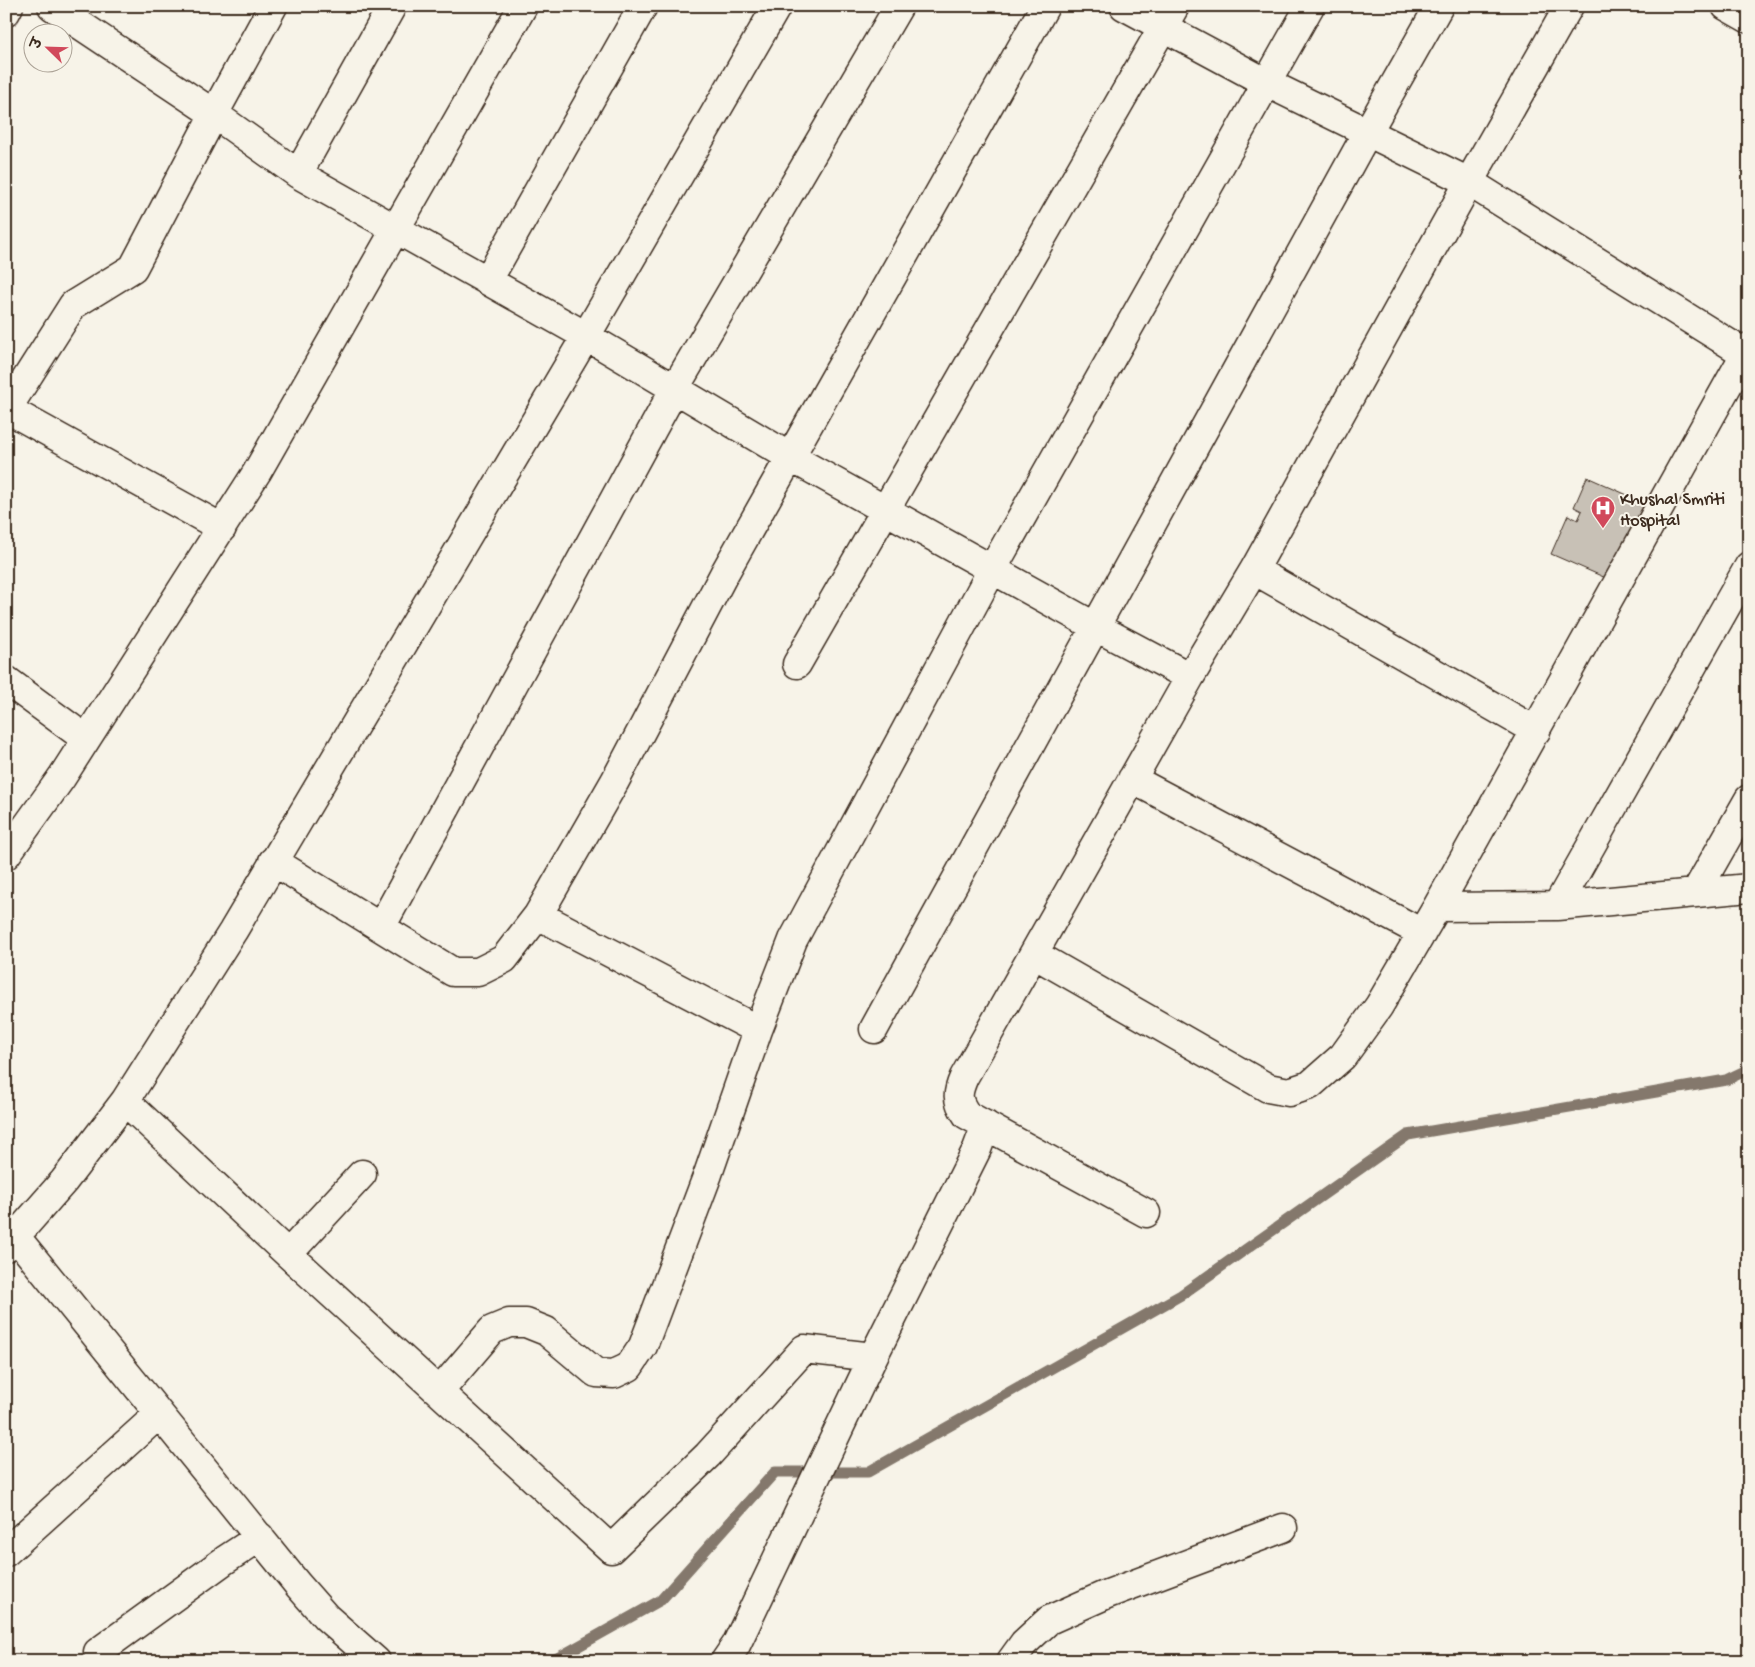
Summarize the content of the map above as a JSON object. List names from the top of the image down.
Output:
{
  "places": {
    "hospital": ["Khushal Smriti Hospital"]
  },
  "north": "top left"
}
